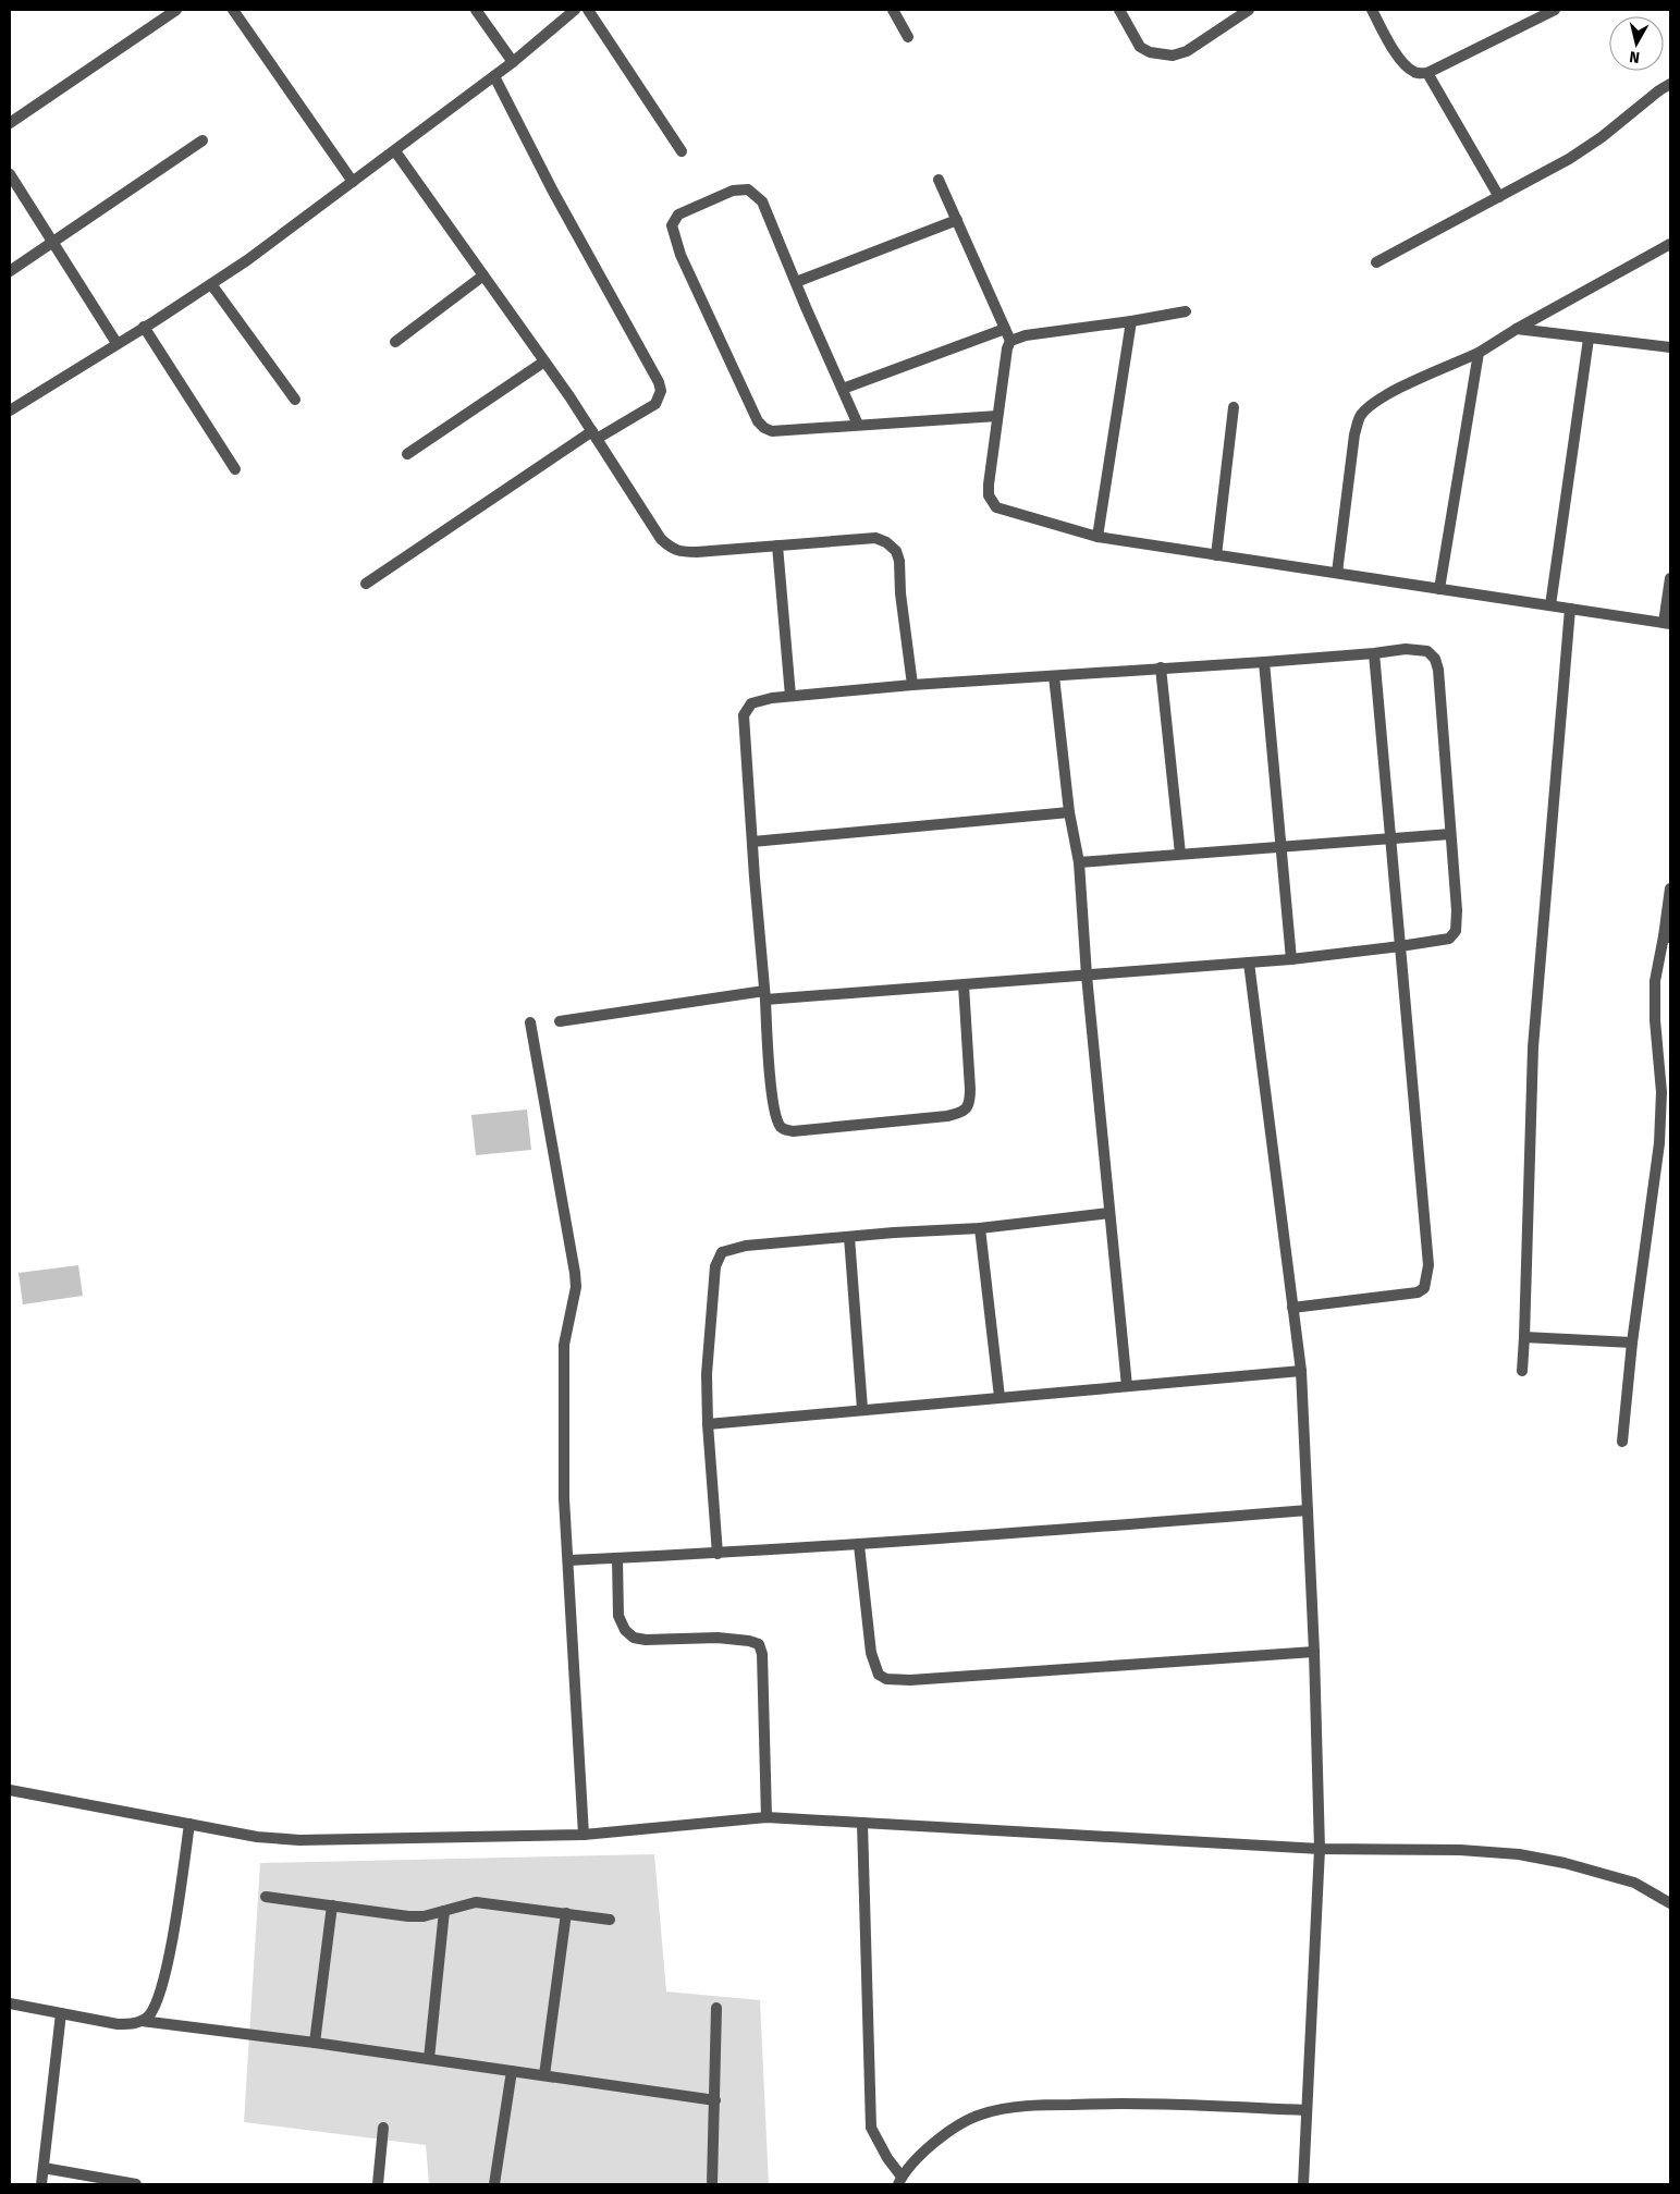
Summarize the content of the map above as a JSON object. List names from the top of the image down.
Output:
{
  "north": "bottom"
}
